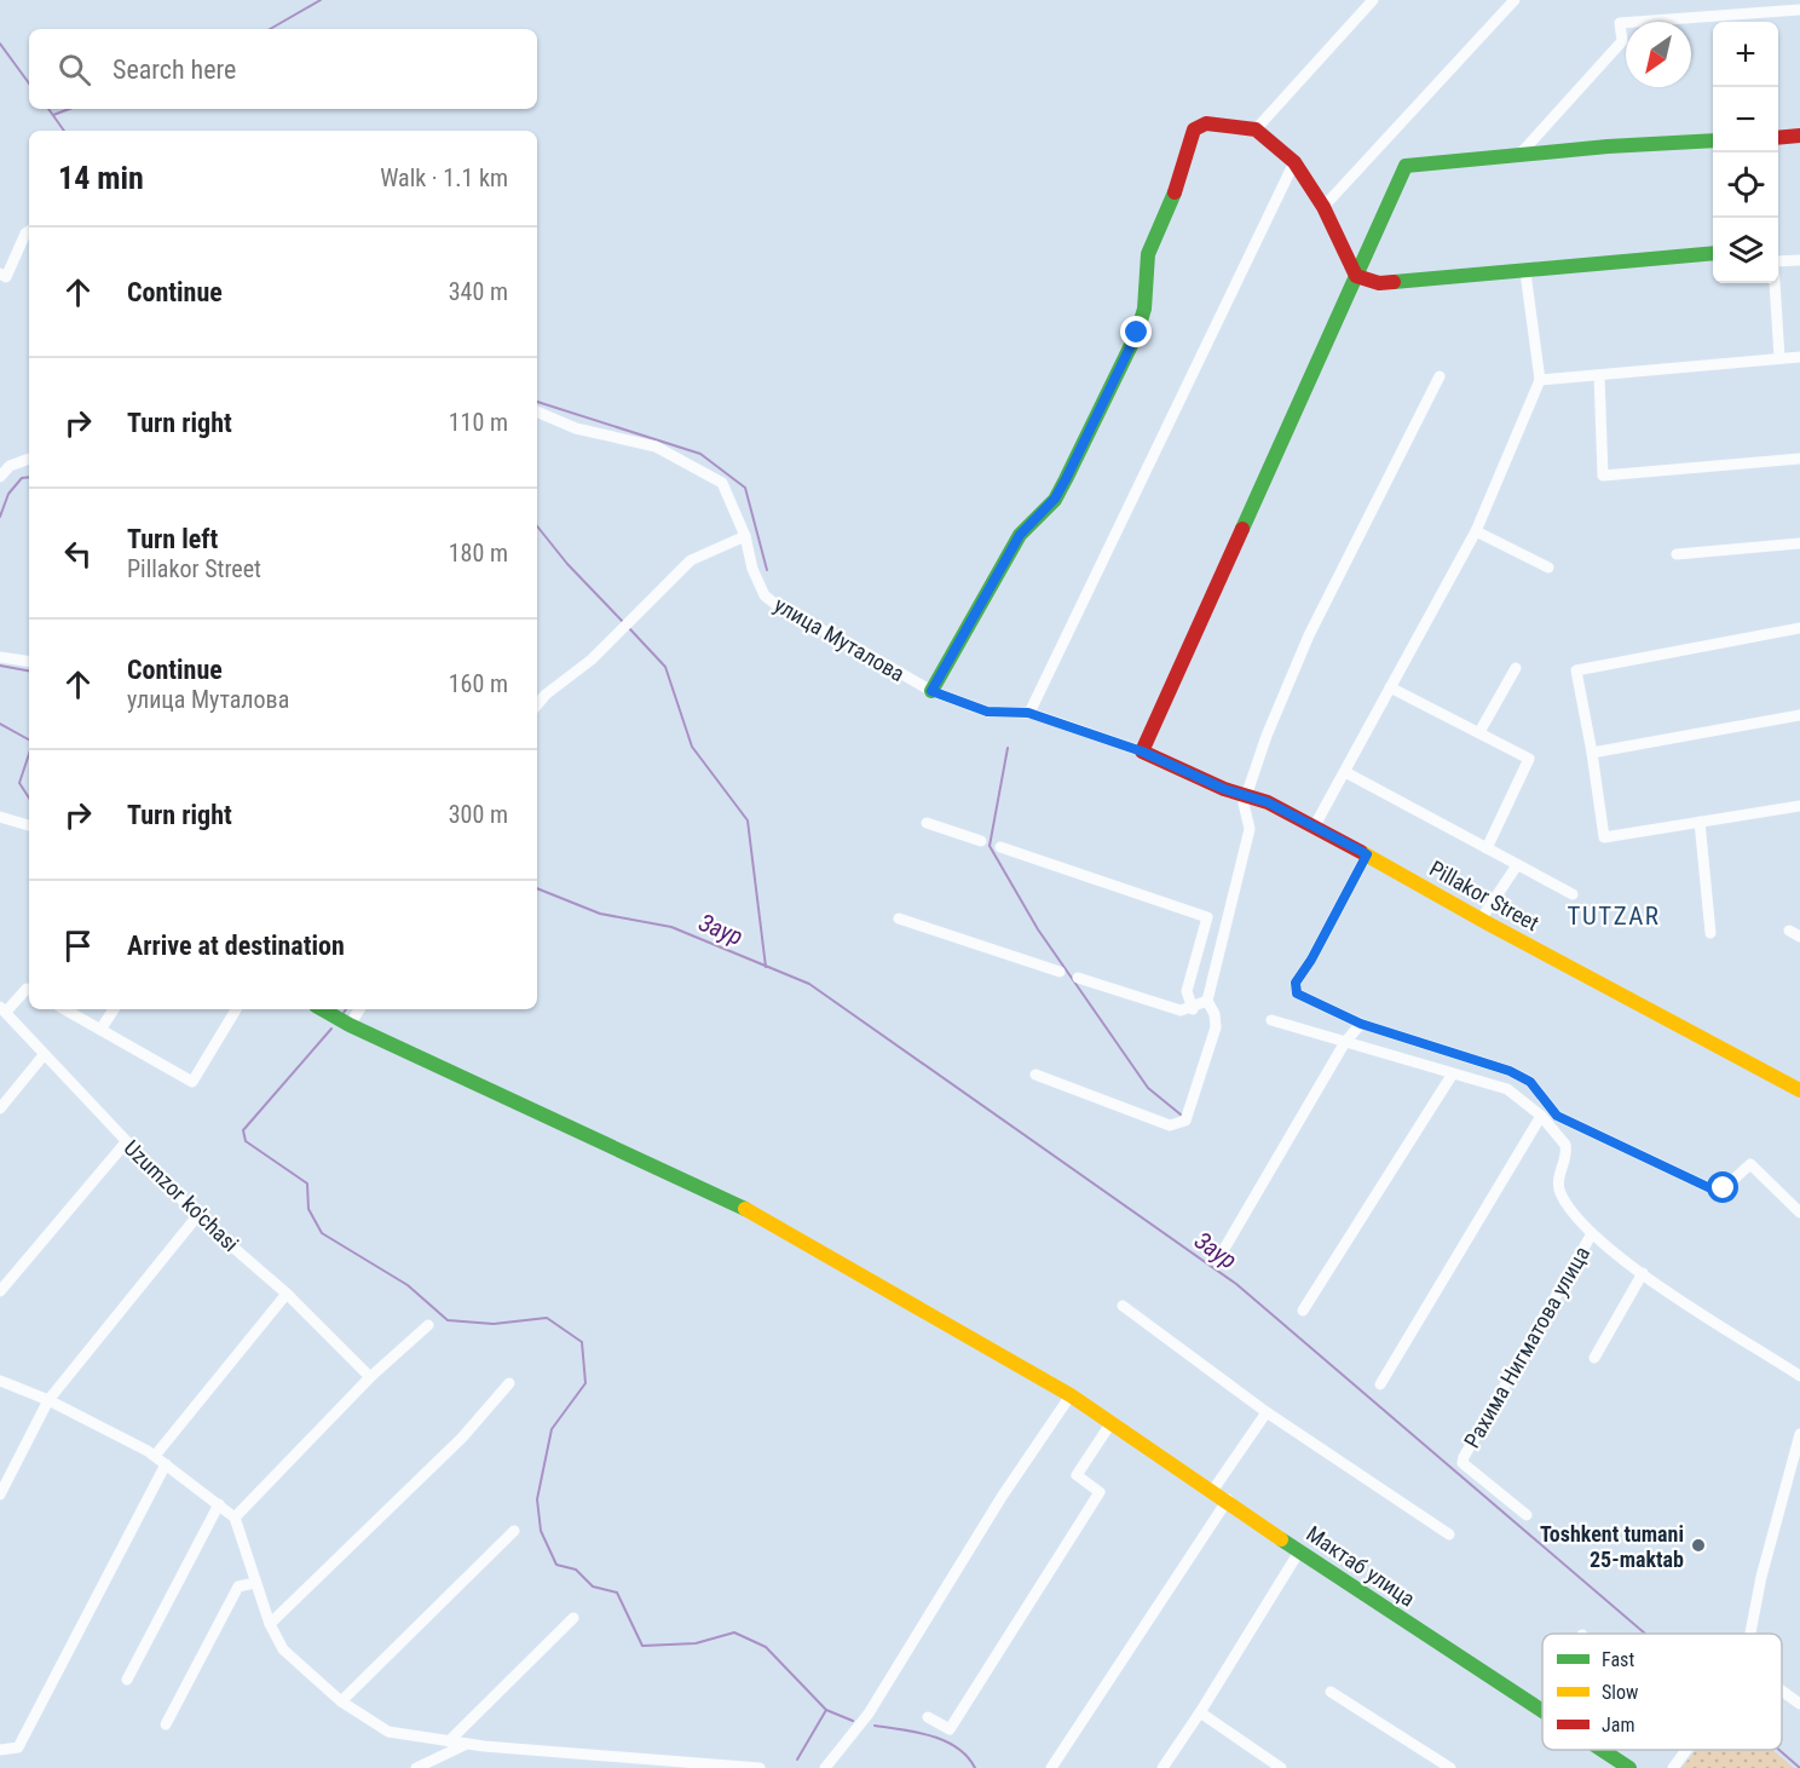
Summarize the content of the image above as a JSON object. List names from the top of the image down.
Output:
{
  "streets": {
    "street": [
      "улица Муталова",
      "Pillakor Street",
      "Uzumzor ko'chasi",
      "Рахима Нигматова улица",
      "Мактаб улица"
    ]
  },
  "crossings": [
    ["улица Муталова", "Pillakor Street"]
  ],
  "districts": ["TUTZAR"],
  "water": ["Заур"],
  "places": ["Toshkent tumani 25-maktab"],
  "legend": ["Fast", "Slow", "Jam"],
  "north": "bottom left",
  "page": {
    "map_buttons": ["+", "−"],
    "search": "Search here",
    "heading": ["14 min", "Walk · 1.1 km"],
    "list": [
      ["Continue", "340 m"],
      ["Turn right", "110 m"],
      ["Turn left", "Pillakor Street", "180 m"],
      ["Continue", "улица Муталова", "160 m"],
      ["Turn right", "300 m"],
      "Arrive at destination"
    ]
  }
}
